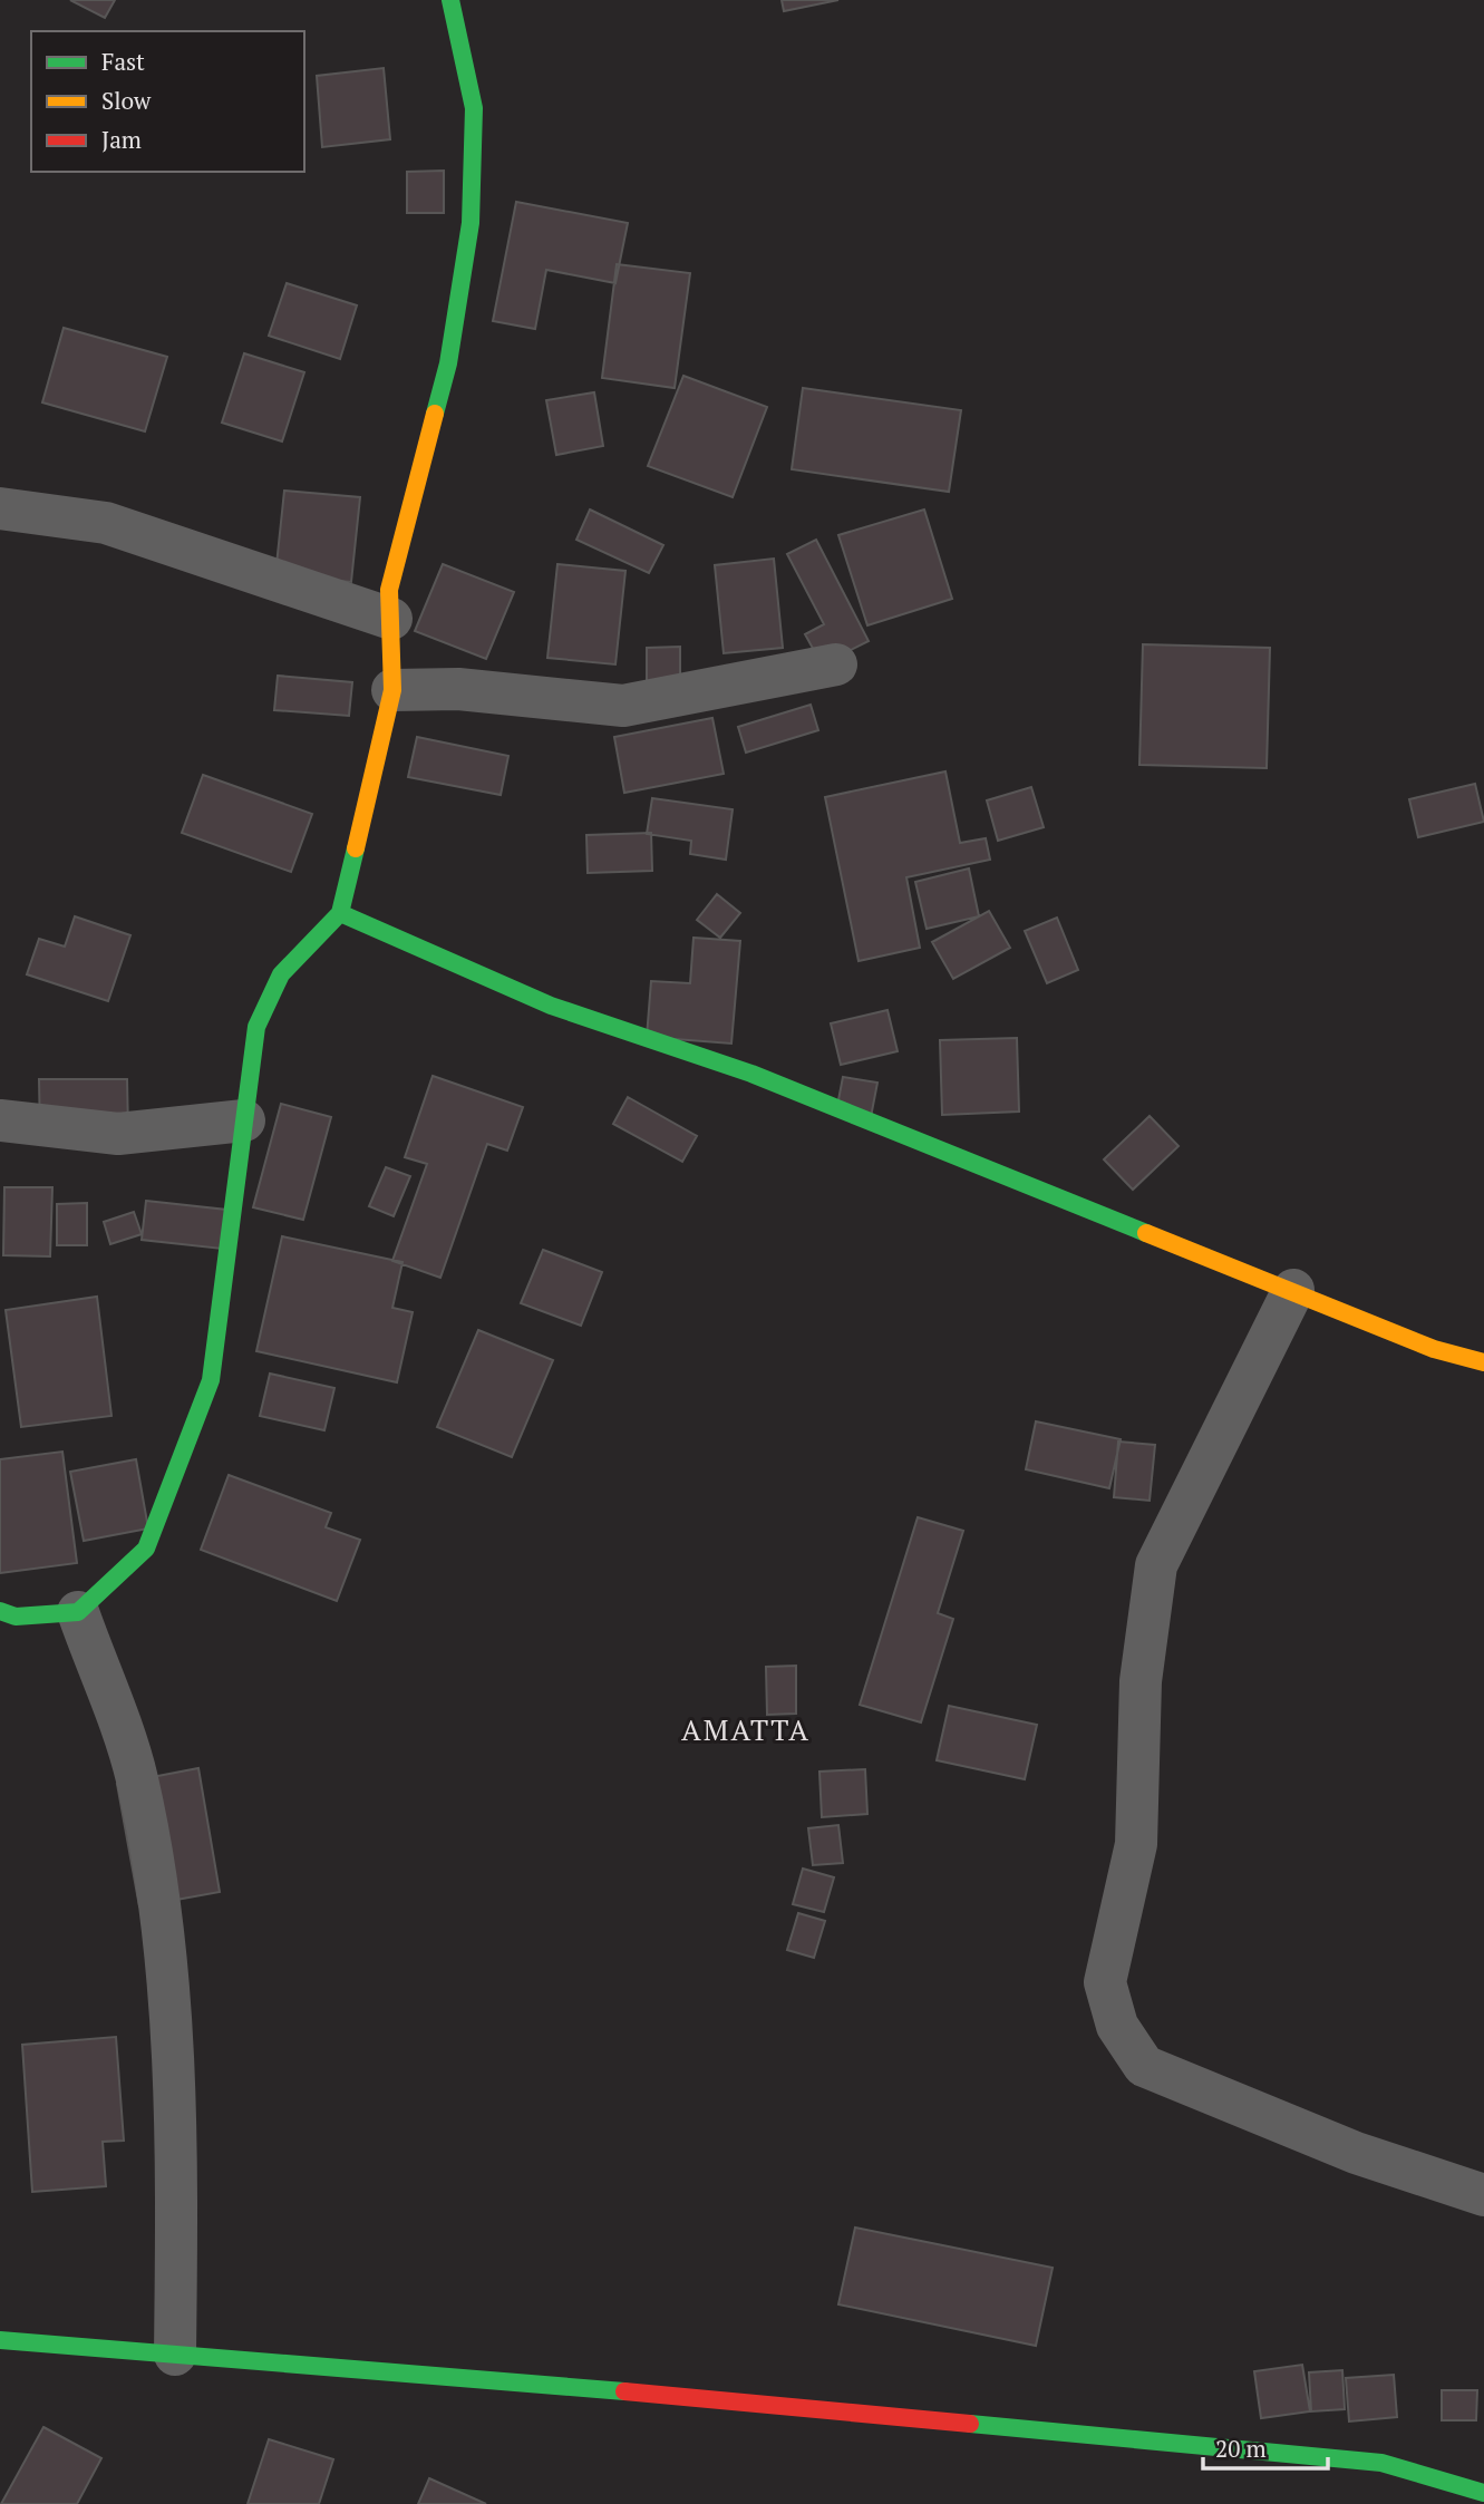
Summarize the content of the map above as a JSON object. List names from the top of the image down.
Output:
{
  "districts": ["AMATTA"],
  "legend": ["Fast", "Slow", "Jam"],
  "scale_bar": "20 m"
}
